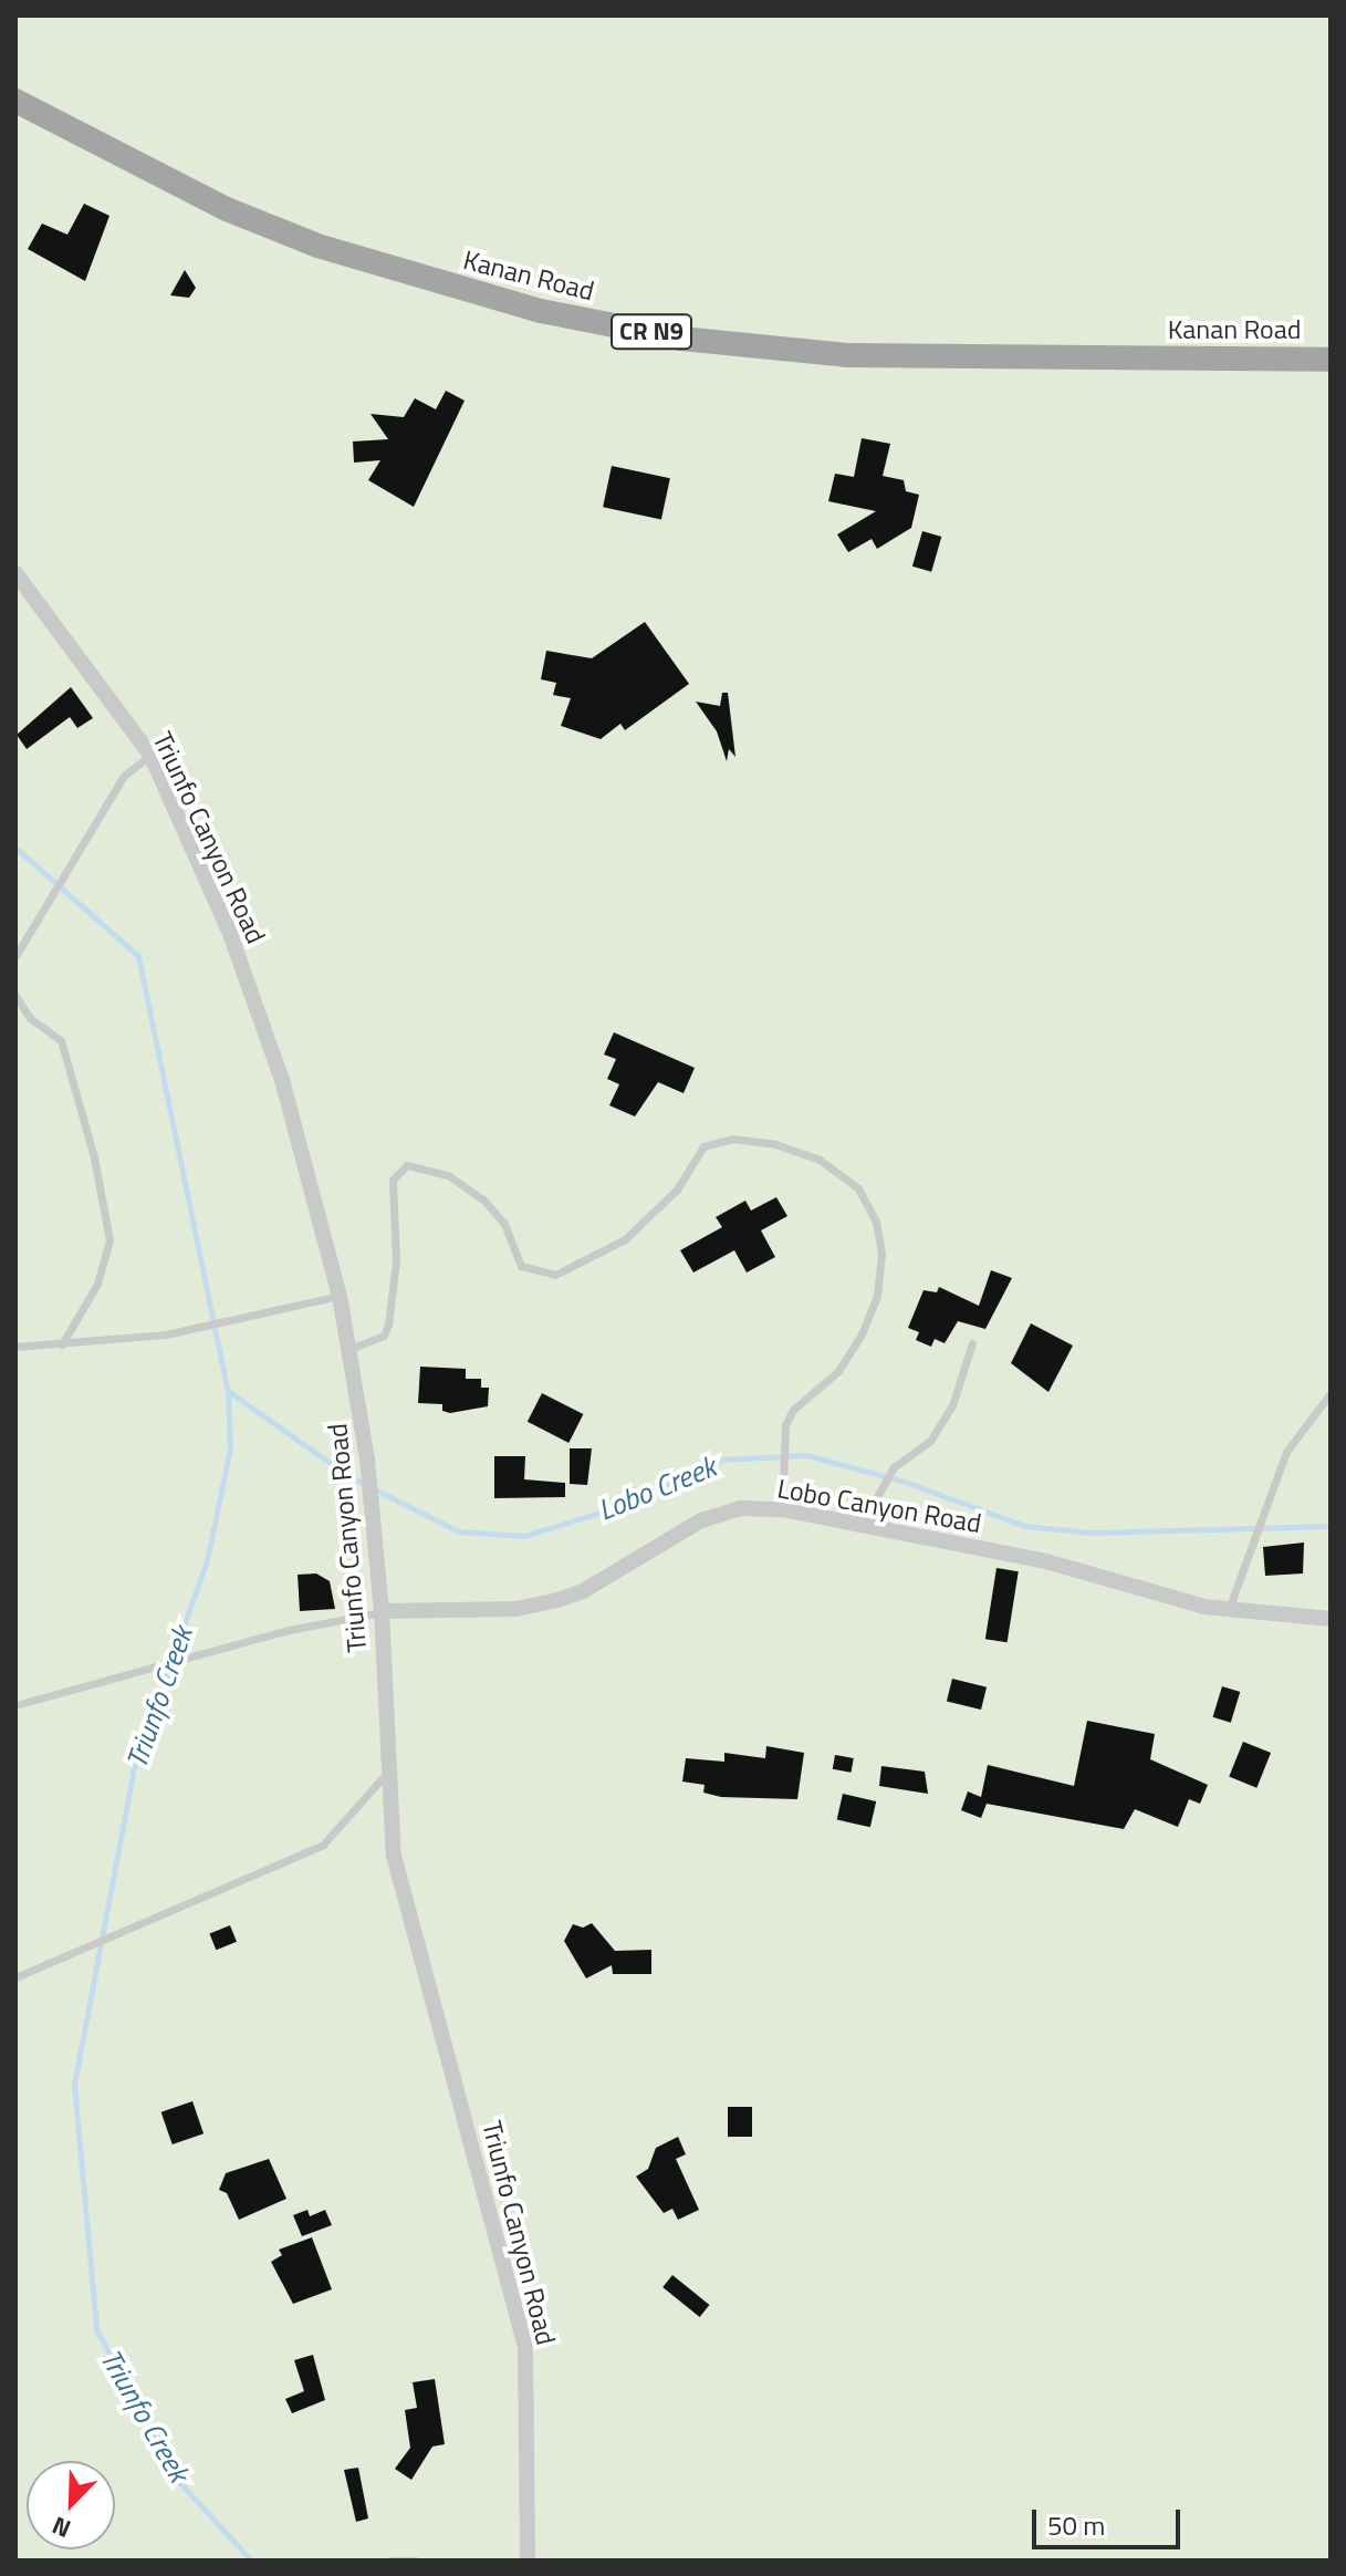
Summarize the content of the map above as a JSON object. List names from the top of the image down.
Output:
{
  "streets": {
    "main road": ["Kanan Road", "CR N9"],
    "street": ["Triunfo Canyon Road", "Lobo Canyon Road"]
  },
  "crossings": [
    ["Triunfo Canyon Road", "Lobo Canyon Road"]
  ],
  "water": ["Lobo Creek", "Triunfo Creek"],
  "scale_bar": "50 m",
  "north": "bottom left"
}
